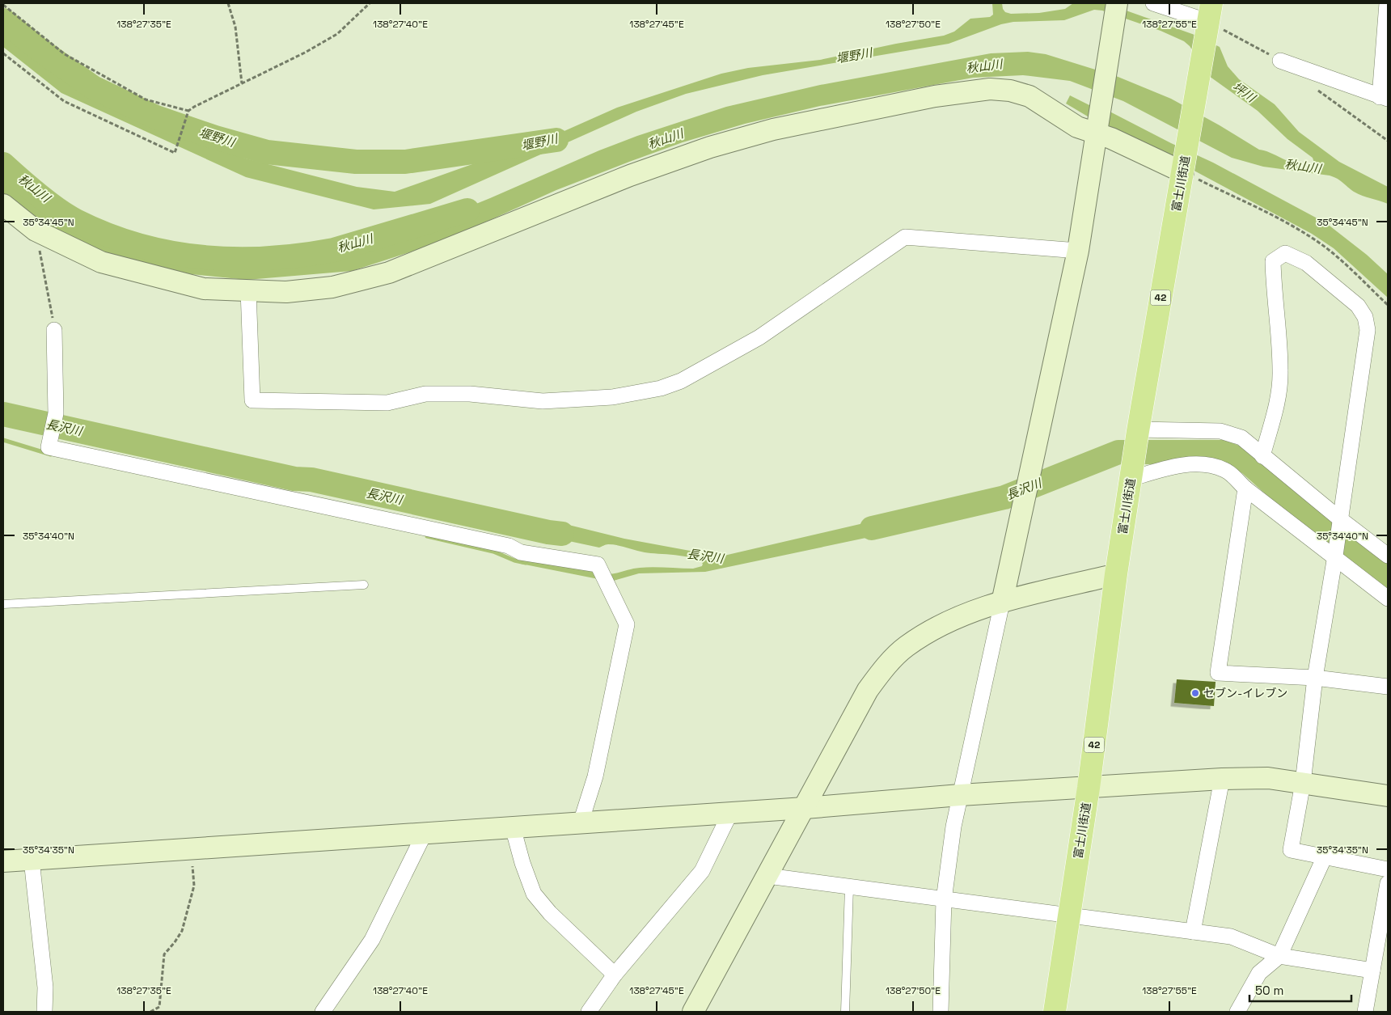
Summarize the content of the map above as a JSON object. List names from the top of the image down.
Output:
{
  "streets": {
    "main road": ["富士川街道", "42"]
  },
  "water": [
    "堰野川",
    "秋山川",
    "坪川",
    "長沢川"
  ],
  "places": ["セブン-イレブン"],
  "scale_bar": "50 m",
  "coordinates": [
    "138°27'35\"E",
    "138°27'40\"E",
    "138°27'45\"E",
    "138°27'50\"E",
    "138°27'55\"E",
    "35°34'45\"N",
    "35°34'40\"N",
    "35°34'35\"N"
  ]
}
